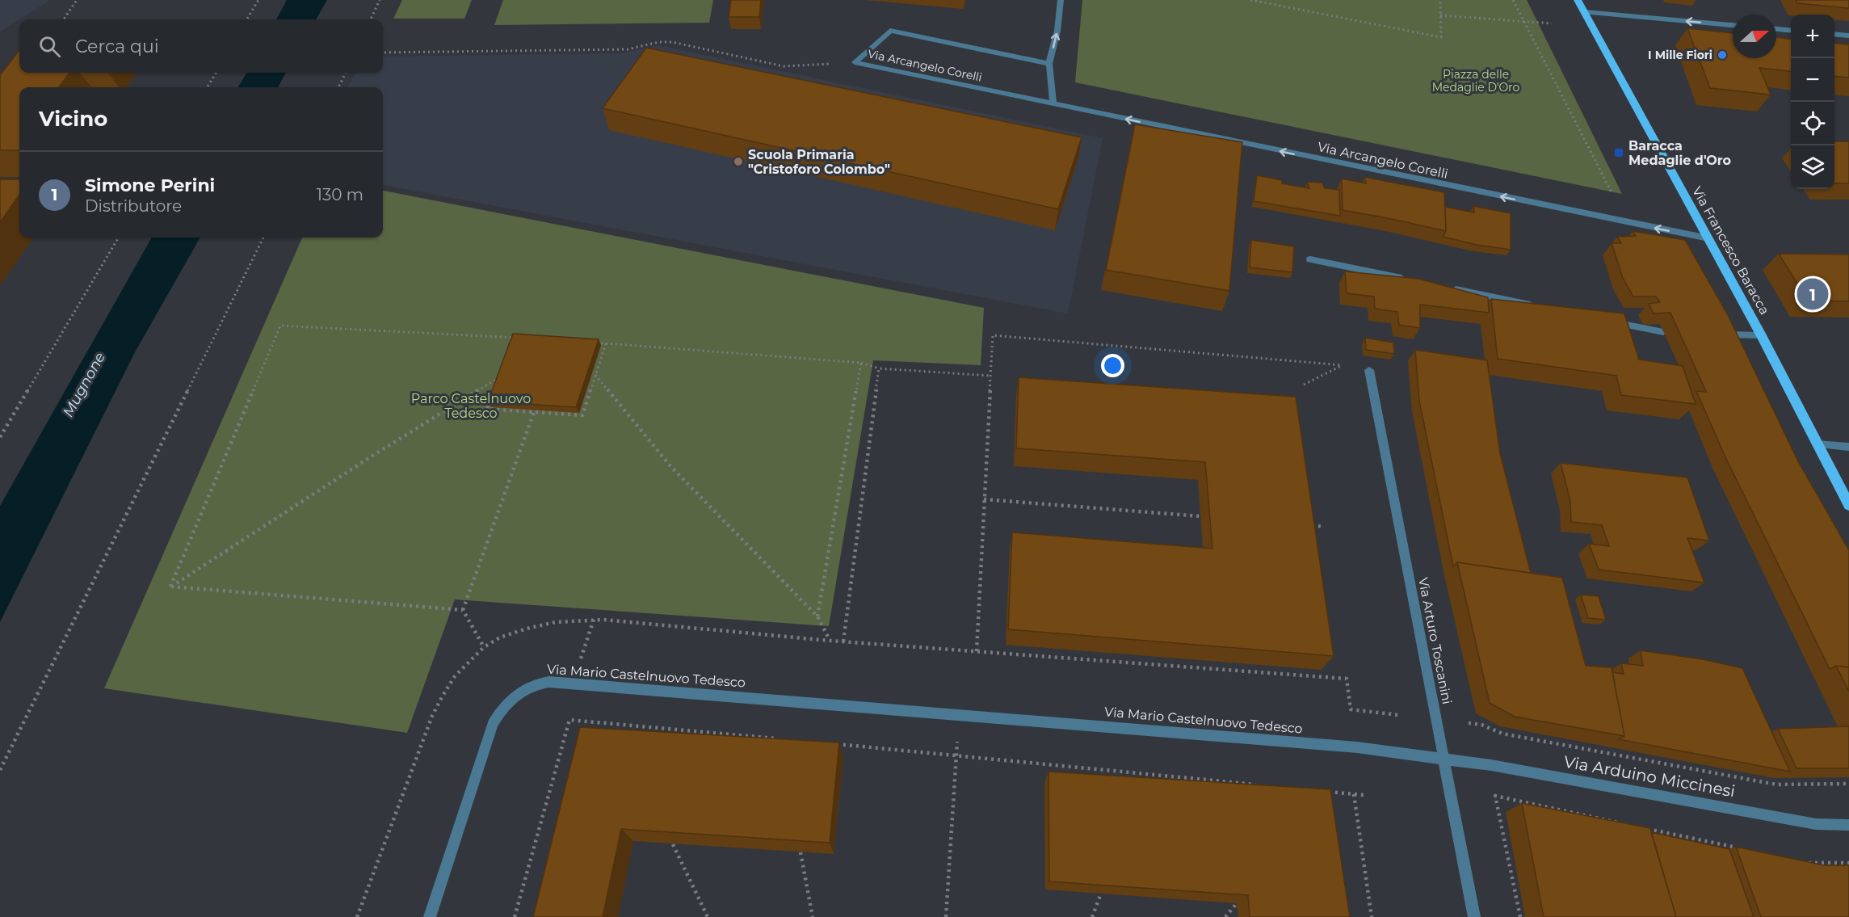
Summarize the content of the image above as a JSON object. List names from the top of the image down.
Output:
{
  "streets": {
    "main road": ["Via Francesco Baracca"],
    "street": [
      "Via Arcangelo Corelli",
      "Via Arturo Toscanini",
      "Via Mario Castelnuovo Tedesco",
      "Via Arduino Miccinesi"
    ]
  },
  "crossings": [
    ["Via Arcangelo Corelli", "Via Francesco Baracca"],
    ["Via Arturo Toscanini", "Via Mario Castelnuovo Tedesco"],
    ["Via Arturo Toscanini", "Via Arduino Miccinesi"],
    ["Via Mario Castelnuovo Tedesco", "Via Arduino Miccinesi"]
  ],
  "one_way": ["Via Arcangelo Corelli"],
  "water": ["Mugnone"],
  "parks": ["Piazza delle Medaglie D'Oro", "Parco Castelnuovo Tedesco"],
  "places": {
    "other": ["I Mille Fiori", "Scuola Primaria \"Cristoforo Colombo\""],
    "transit": ["Baracca Medaglie d'Oro"]
  },
  "north": "right",
  "page": {
    "map_buttons": ["+", "−"],
    "search": "Cerca qui",
    "heading": "Vicino",
    "list": [
      {
        "mark": "1",
        "name": "Simone Perini",
        "note": "Distributore",
        "value": "130 m"
      }
    ],
    "pins": "1"
  }
}
